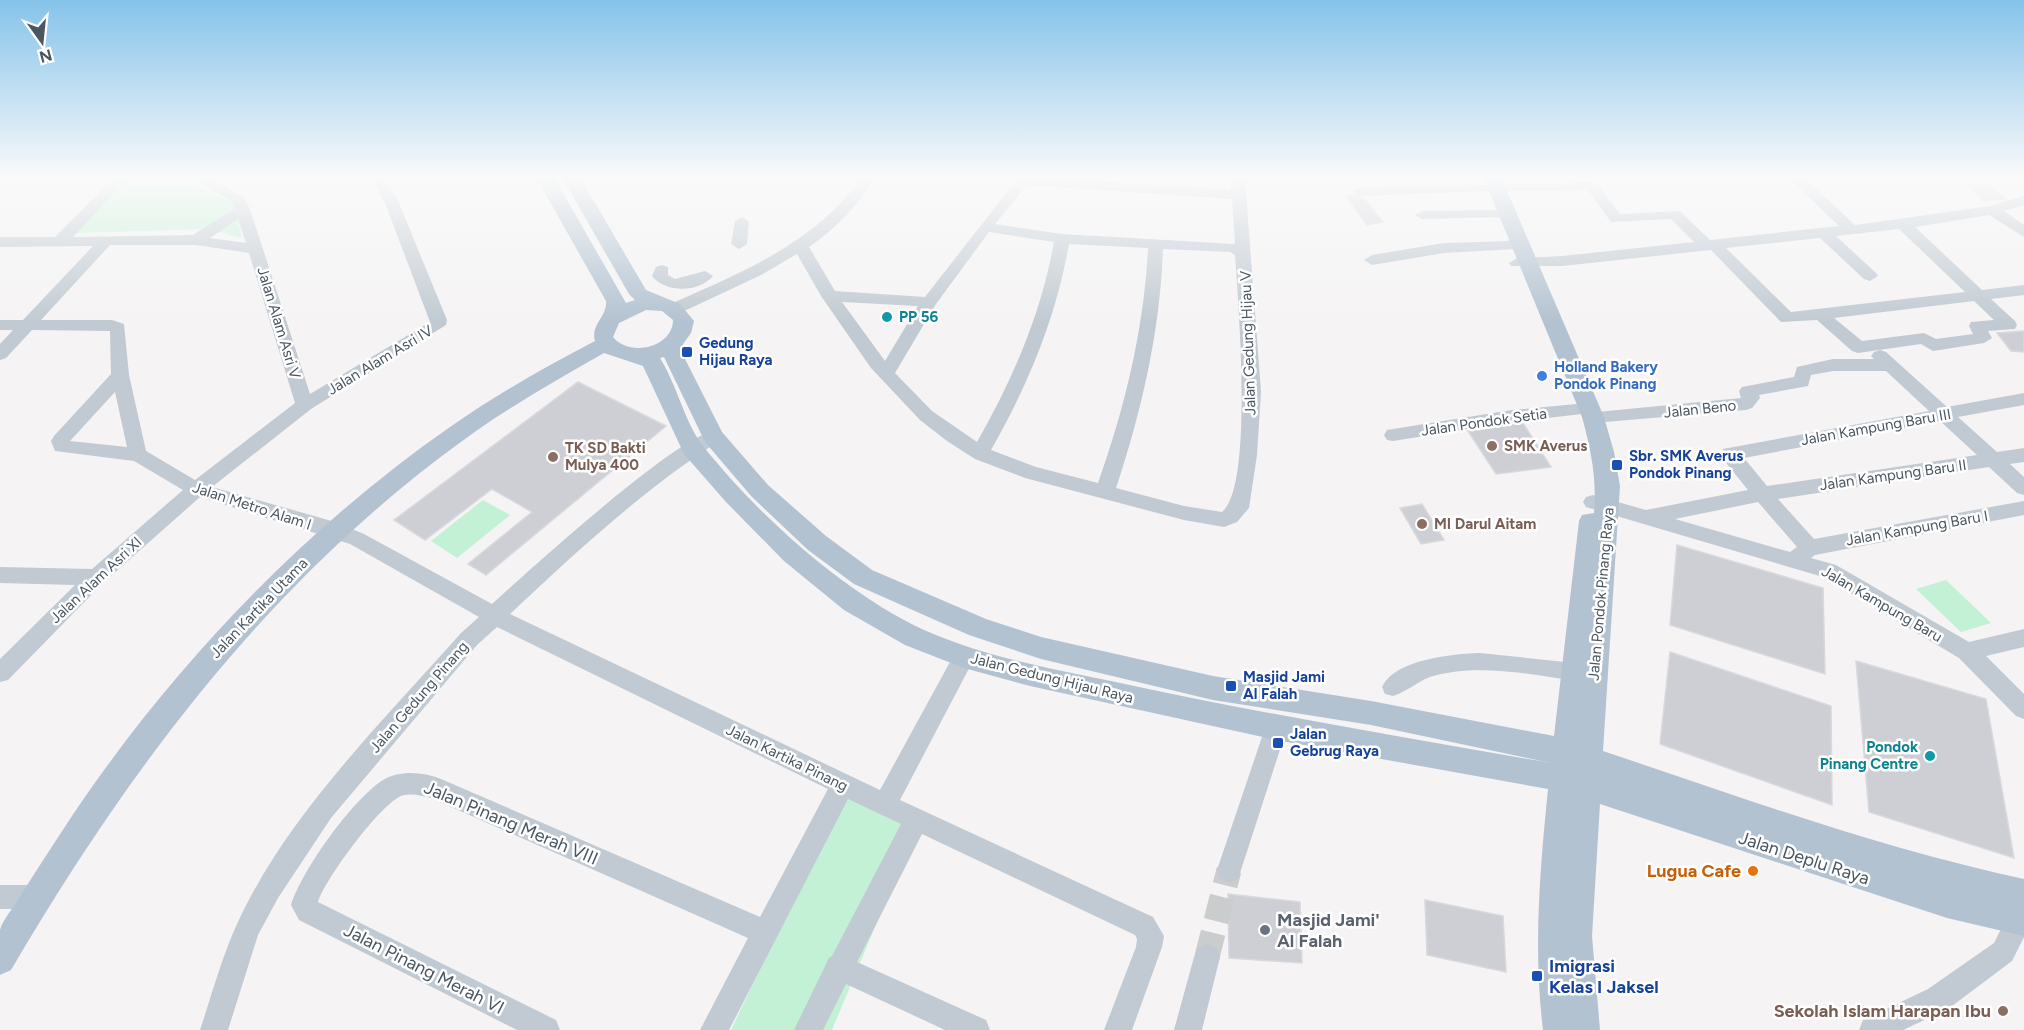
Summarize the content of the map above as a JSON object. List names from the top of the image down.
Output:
{
  "streets": {
    "main road": [
      "Jalan Pondok Pinang Raya",
      "Jalan Kartika Utama",
      "Jalan Gedung Hijau Raya",
      "Jalan Deplu Raya"
    ],
    "street": [
      "Jalan Alam Asri V",
      "Jalan Gedung Hijau V",
      "Jalan Alam Asri IV",
      "Jalan Beno",
      "Jalan Pondok Setia",
      "Jalan Kampung Baru III",
      "Jalan Kampung Baru II",
      "Jalan Metro Alam I",
      "Jalan Kampung Baru I",
      "Jalan Alam Asri XI",
      "Jalan Kampung Baru",
      "Jalan Gedung Pinang",
      "Jalan Kartika Pinang",
      "Jalan Pinang Merah VIII",
      "Jalan Pinang Merah VI"
    ]
  },
  "crossings": [
    ["Jalan Alam Asri V", "Jalan Alam Asri IV"],
    ["Jalan Alam Asri IV", "Jalan Metro Alam I"],
    ["Jalan Alam Asri IV", "Jalan Alam Asri XI"],
    ["Jalan Beno", "Jalan Pondok Setia"],
    ["Jalan Beno", "Jalan Pondok Pinang Raya"],
    ["Jalan Pondok Setia", "Jalan Pondok Pinang Raya"],
    ["Jalan Kampung Baru III", "Jalan Kampung Baru"],
    ["Jalan Kampung Baru II", "Jalan Kampung Baru"],
    ["Jalan Metro Alam I", "Jalan Alam Asri XI"],
    ["Jalan Metro Alam I", "Jalan Kartika Utama"],
    ["Jalan Metro Alam I", "Jalan Kartika Pinang"],
    ["Jalan Kampung Baru I", "Jalan Kampung Baru"],
    ["Jalan Pondok Pinang Raya", "Jalan Kampung Baru"],
    ["Jalan Pondok Pinang Raya", "Jalan Gedung Hijau Raya"],
    ["Jalan Pondok Pinang Raya", "Jalan Deplu Raya"],
    ["Jalan Kartika Utama", "Jalan Gedung Hijau Raya"],
    ["Jalan Kartika Utama", "Jalan Kartika Pinang"],
    ["Jalan Gedung Hijau Raya", "Jalan Gedung Pinang"],
    ["Jalan Gedung Hijau Raya", "Jalan Deplu Raya"],
    ["Jalan Gedung Pinang", "Jalan Kartika Pinang"],
    ["Jalan Pinang Merah VIII", "Jalan Pinang Merah VI"]
  ],
  "places": {
    "other": [
      "PP 56",
      "Holland Bakery Pondok Pinang",
      "SMK Averus",
      "TK SD Bakti Mulya 400",
      "MI Darul Aitam",
      "Pondok Pinang Centre",
      "Lugua Cafe",
      "Masjid Jami' Al Falah",
      "Sekolah Islam Harapan Ibu"
    ],
    "transit": [
      "Gedung Hijau Raya",
      "Sbr. SMK Averus Pondok Pinang",
      "Masjid Jami Al Falah",
      "Jalan Gebrug Raya",
      "Imigrasi Kelas I Jaksel"
    ]
  },
  "north": "bottom"
}
